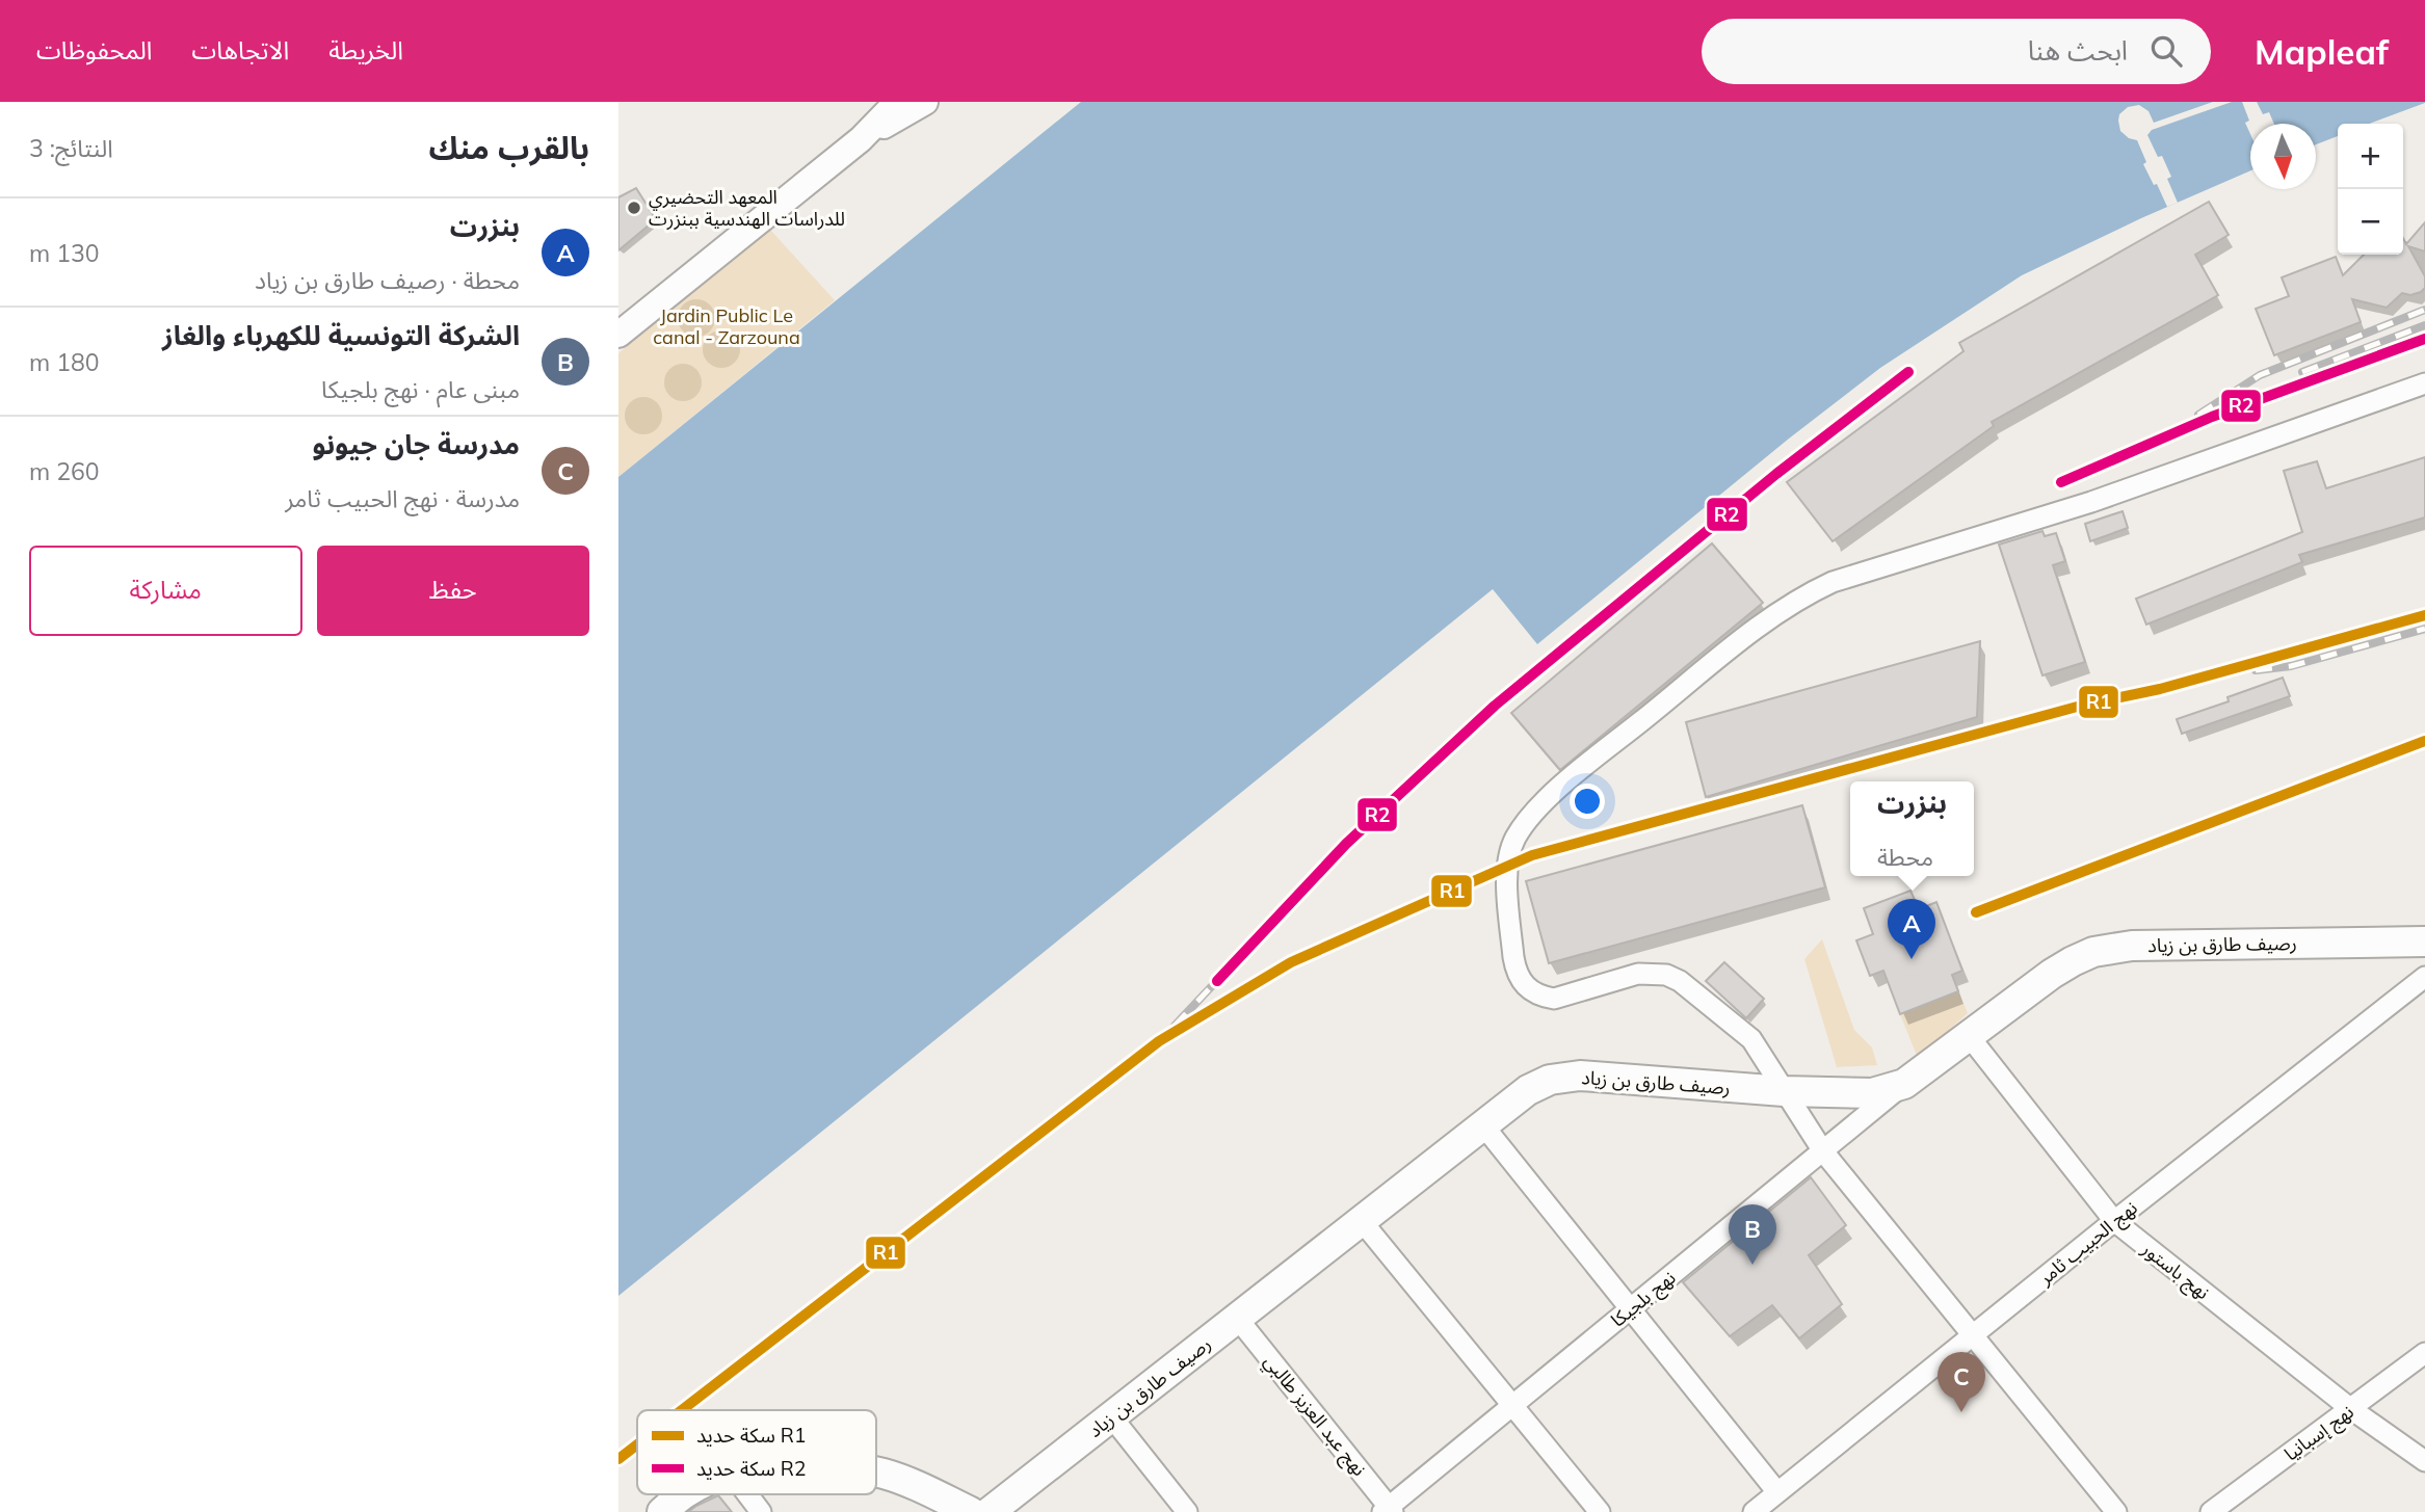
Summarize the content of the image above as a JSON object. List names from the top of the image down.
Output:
{
  "streets": {
    "main road": ["رصيف طارق بن زياد"],
    "street": [
      "نهج الحبيب ثامر",
      "نهج باستور",
      "نهج بلجيكا",
      "نهج عبد العزيز طالبي",
      "نهج إسبانيا"
    ]
  },
  "crossings": [
    ["رصيف طارق بن زياد", "نهج باستور"],
    ["رصيف طارق بن زياد", "نهج بلجيكا"],
    ["رصيف طارق بن زياد", "نهج عبد العزيز طالبي"],
    ["نهج الحبيب ثامر", "نهج باستور"],
    ["نهج باستور", "نهج إسبانيا"],
    ["نهج بلجيكا", "نهج عبد العزيز طالبي"]
  ],
  "parks": ["Jardin Public Le canal - Zarzouna"],
  "places": ["المعهد التحضيري للدراسات الهندسية ببنزرت"],
  "lines": ["rail line R2", "rail line R1"],
  "legend": ["سكة حديد R1", "سكة حديد R2"],
  "north": "bottom",
  "page": {
    "header": "Mapleaf",
    "search": "ابحث هنا",
    "nav": ["الخريطة", "الاتجاهات", "المحفوظات"],
    "heading": ["بالقرب منك", "النتائج: 3"],
    "map_buttons": ["+", "−"],
    "list": [
      {
        "mark": "A",
        "name": "بنزرت",
        "note": "محطة · رصيف طارق بن زياد",
        "value": "130 m"
      },
      {
        "mark": "B",
        "name": "الشركة التونسية للكهرباء والغاز",
        "note": "مبنى عام · نهج بلجيكا",
        "value": "180 m"
      },
      {
        "mark": "C",
        "name": "مدرسة جان جيونو",
        "note": "مدرسة · نهج الحبيب ثامر",
        "value": "260 m"
      }
    ],
    "buttons": ["حفظ", "مشاركة"],
    "popup": ["بنزرت", "محطة"],
    "pins": ["A", "B", "C"]
  }
}
